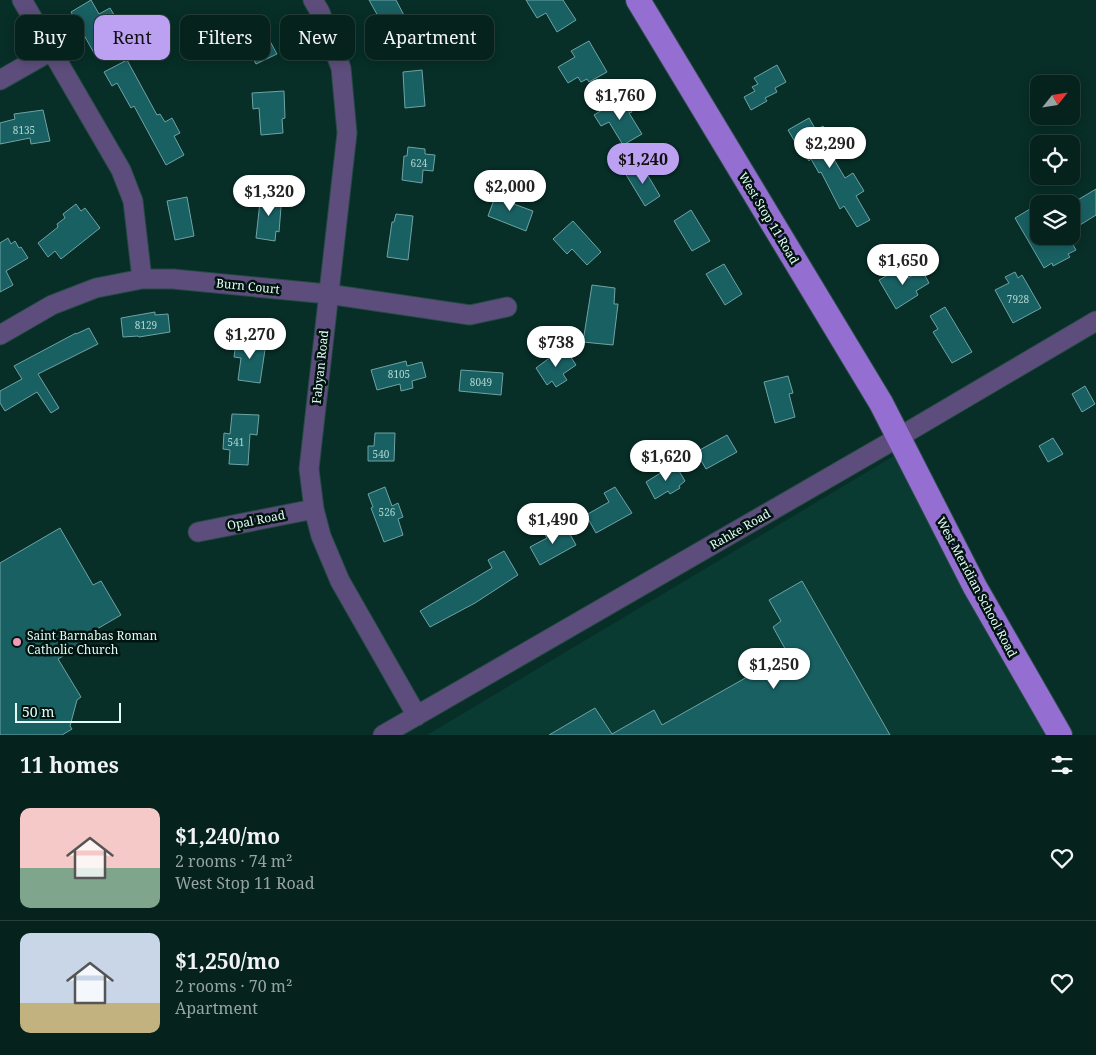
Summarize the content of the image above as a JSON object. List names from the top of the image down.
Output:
{
  "streets": {
    "main road": ["West Stop 11 Road", "West Meridian School Road"],
    "street": [
      "Burn Court",
      "Fabyan Road",
      "Opal Road",
      "Rahke Road"
    ]
  },
  "crossings": [
    ["West Stop 11 Road", "Rahke Road"],
    ["West Stop 11 Road", "West Meridian School Road"],
    ["Burn Court", "Fabyan Road"],
    ["Fabyan Road", "Opal Road"],
    ["Fabyan Road", "Rahke Road"],
    ["Rahke Road", "West Meridian School Road"]
  ],
  "places": ["Saint Barnabas Roman Catholic Church"],
  "house_numbers": [
    "8135",
    "624",
    "7928",
    "8129",
    "8105",
    "8049",
    "541",
    "540",
    "526"
  ],
  "scale_bar": "50 m",
  "north": "top right",
  "page": {
    "chip": [
      "Buy",
      "Rent",
      "Filters",
      "New",
      "Apartment"
    ],
    "price": [
      "$1,760",
      "$2,290",
      "$1,240",
      "$2,000",
      "$1,320",
      "$1,650",
      "$1,270",
      "$738",
      "$1,620",
      "$1,490",
      "$1,250"
    ],
    "scale": "50 m",
    "heading": "11 homes",
    "list": [
      {
        "name": "$1,240/mo",
        "note": "2 rooms · 74 m² · West Stop 11 Road"
      },
      {
        "name": "$1,250/mo",
        "note": "2 rooms · 70 m² · Apartment"
      }
    ]
  }
}
